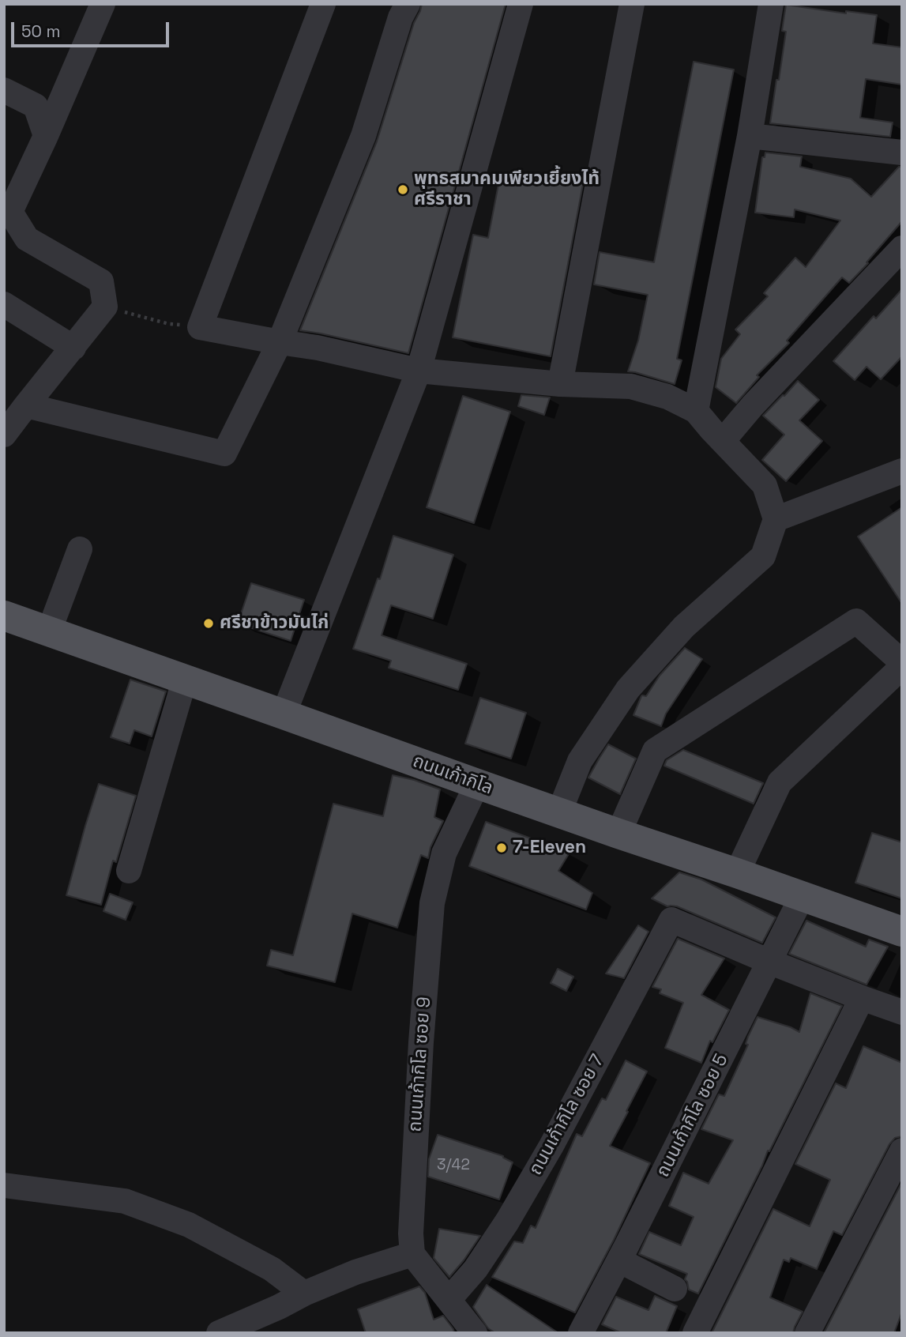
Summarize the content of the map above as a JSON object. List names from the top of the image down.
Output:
{
  "streets": {
    "main road": ["ถนนเก้ากิโล"],
    "street": ["ถนนเก้ากิโล ซอย 9", "ถนนเก้ากิโล ซอย 7", "ถนนเก้ากิโล ซอย 5"]
  },
  "crossings": [
    ["ถนนเก้ากิโล", "ถนนเก้ากิโล ซอย 9"],
    ["ถนนเก้ากิโล", "ถนนเก้ากิโล ซอย 5"],
    ["ถนนเก้ากิโล ซอย 7", "ถนนเก้ากิโล ซอย 5"]
  ],
  "places": ["พุทธสมาคมเพียวเยี้ยงไท้ ศรีราชา", "ศรีชาข้าวมันไก่", "7-Eleven"],
  "house_numbers": ["3/42"],
  "scale_bar": "50 m"
}
